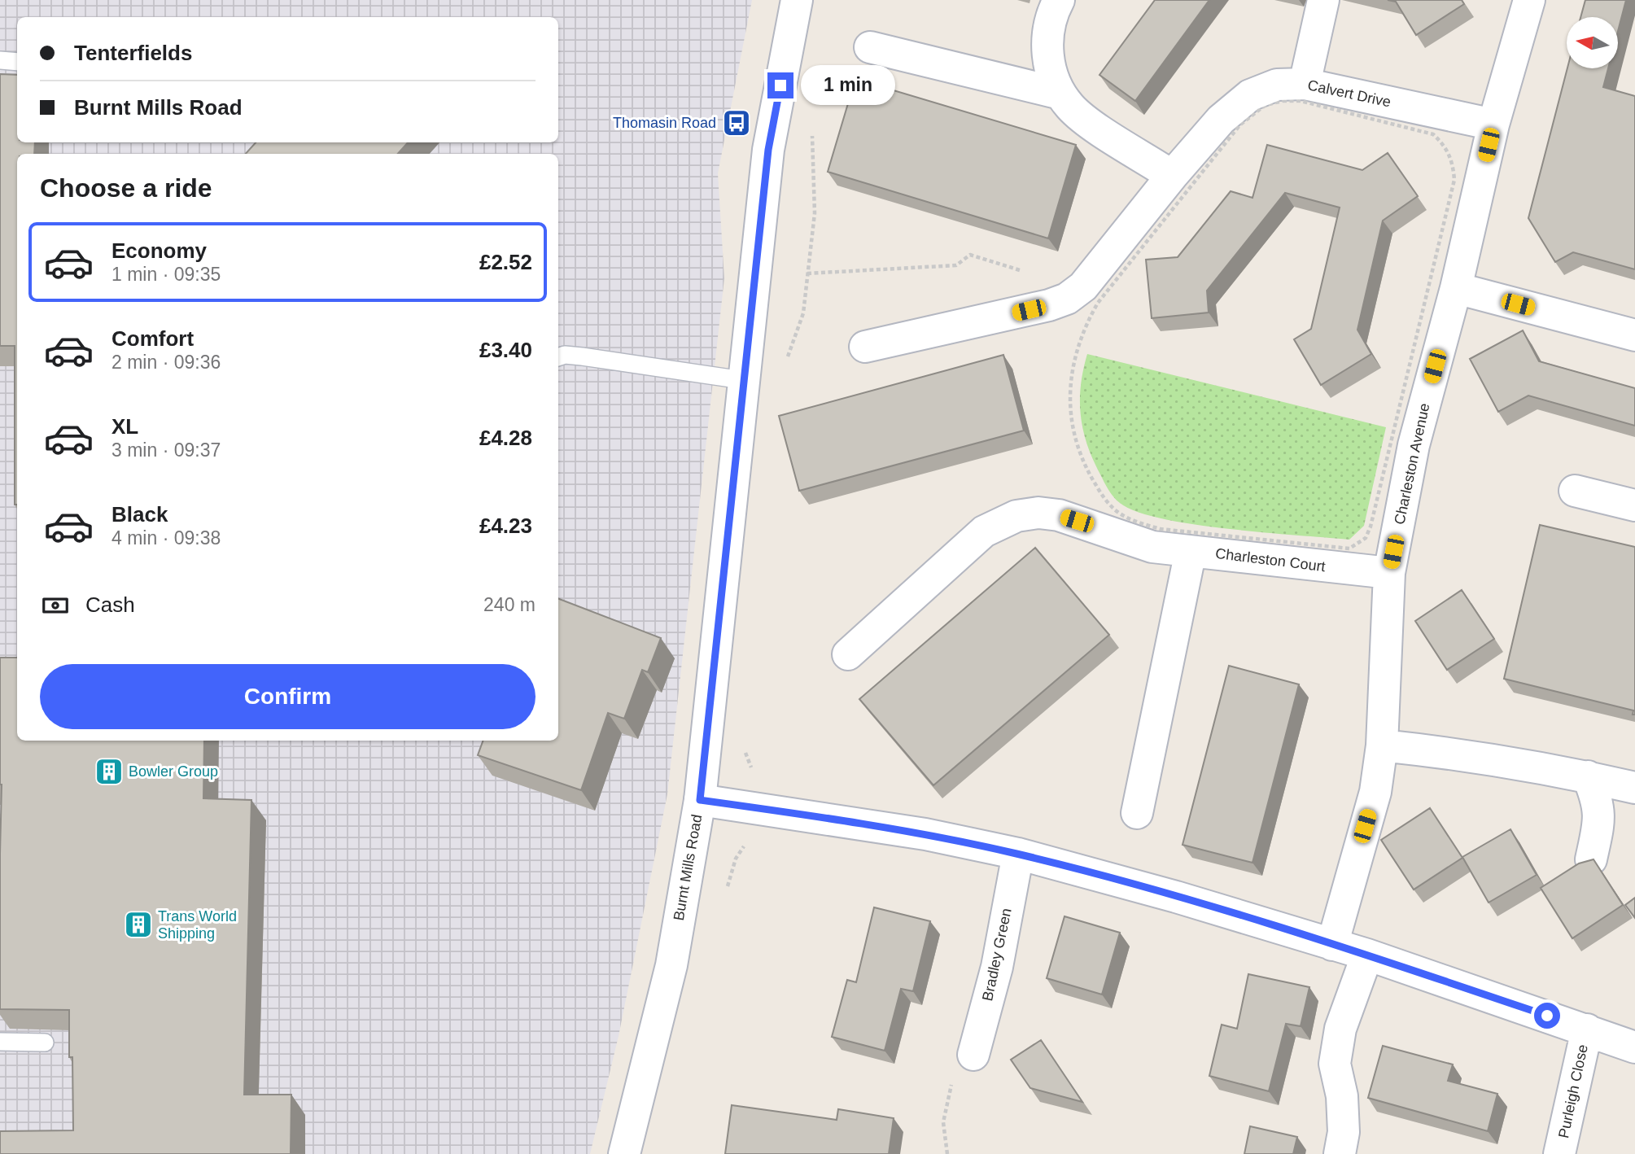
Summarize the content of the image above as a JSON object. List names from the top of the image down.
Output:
{
  "streets": {
    "street": [
      "Calvert Drive",
      "Charleston Avenue",
      "Charleston Court",
      "Burnt Mills Road",
      "Bradley Green",
      "Purleigh Close"
    ]
  },
  "crossings": [
    ["Calvert Drive", "Charleston Avenue"],
    ["Charleston Avenue", "Charleston Court"]
  ],
  "places": {
    "bus stop": ["Thomasin Road"],
    "building": ["Bowler Group", "Trans World Shipping"]
  },
  "north": "left",
  "page": {
    "banner": ["Tenterfields", "Burnt Mills Road"],
    "bubble": "1 min",
    "heading": "Choose a ride",
    "list": [
      {
        "name": "Economy",
        "note": "1 min · 09:35",
        "value": "£2.52"
      },
      {
        "name": "Comfort",
        "note": "2 min · 09:36",
        "value": "£3.40"
      },
      {
        "name": "XL",
        "note": "3 min · 09:37",
        "value": "£4.28"
      },
      {
        "name": "Black",
        "note": "4 min · 09:38",
        "value": "£4.23"
      }
    ],
    "pay": ["Cash", "240 m"],
    "buttons": "Confirm"
  }
}
